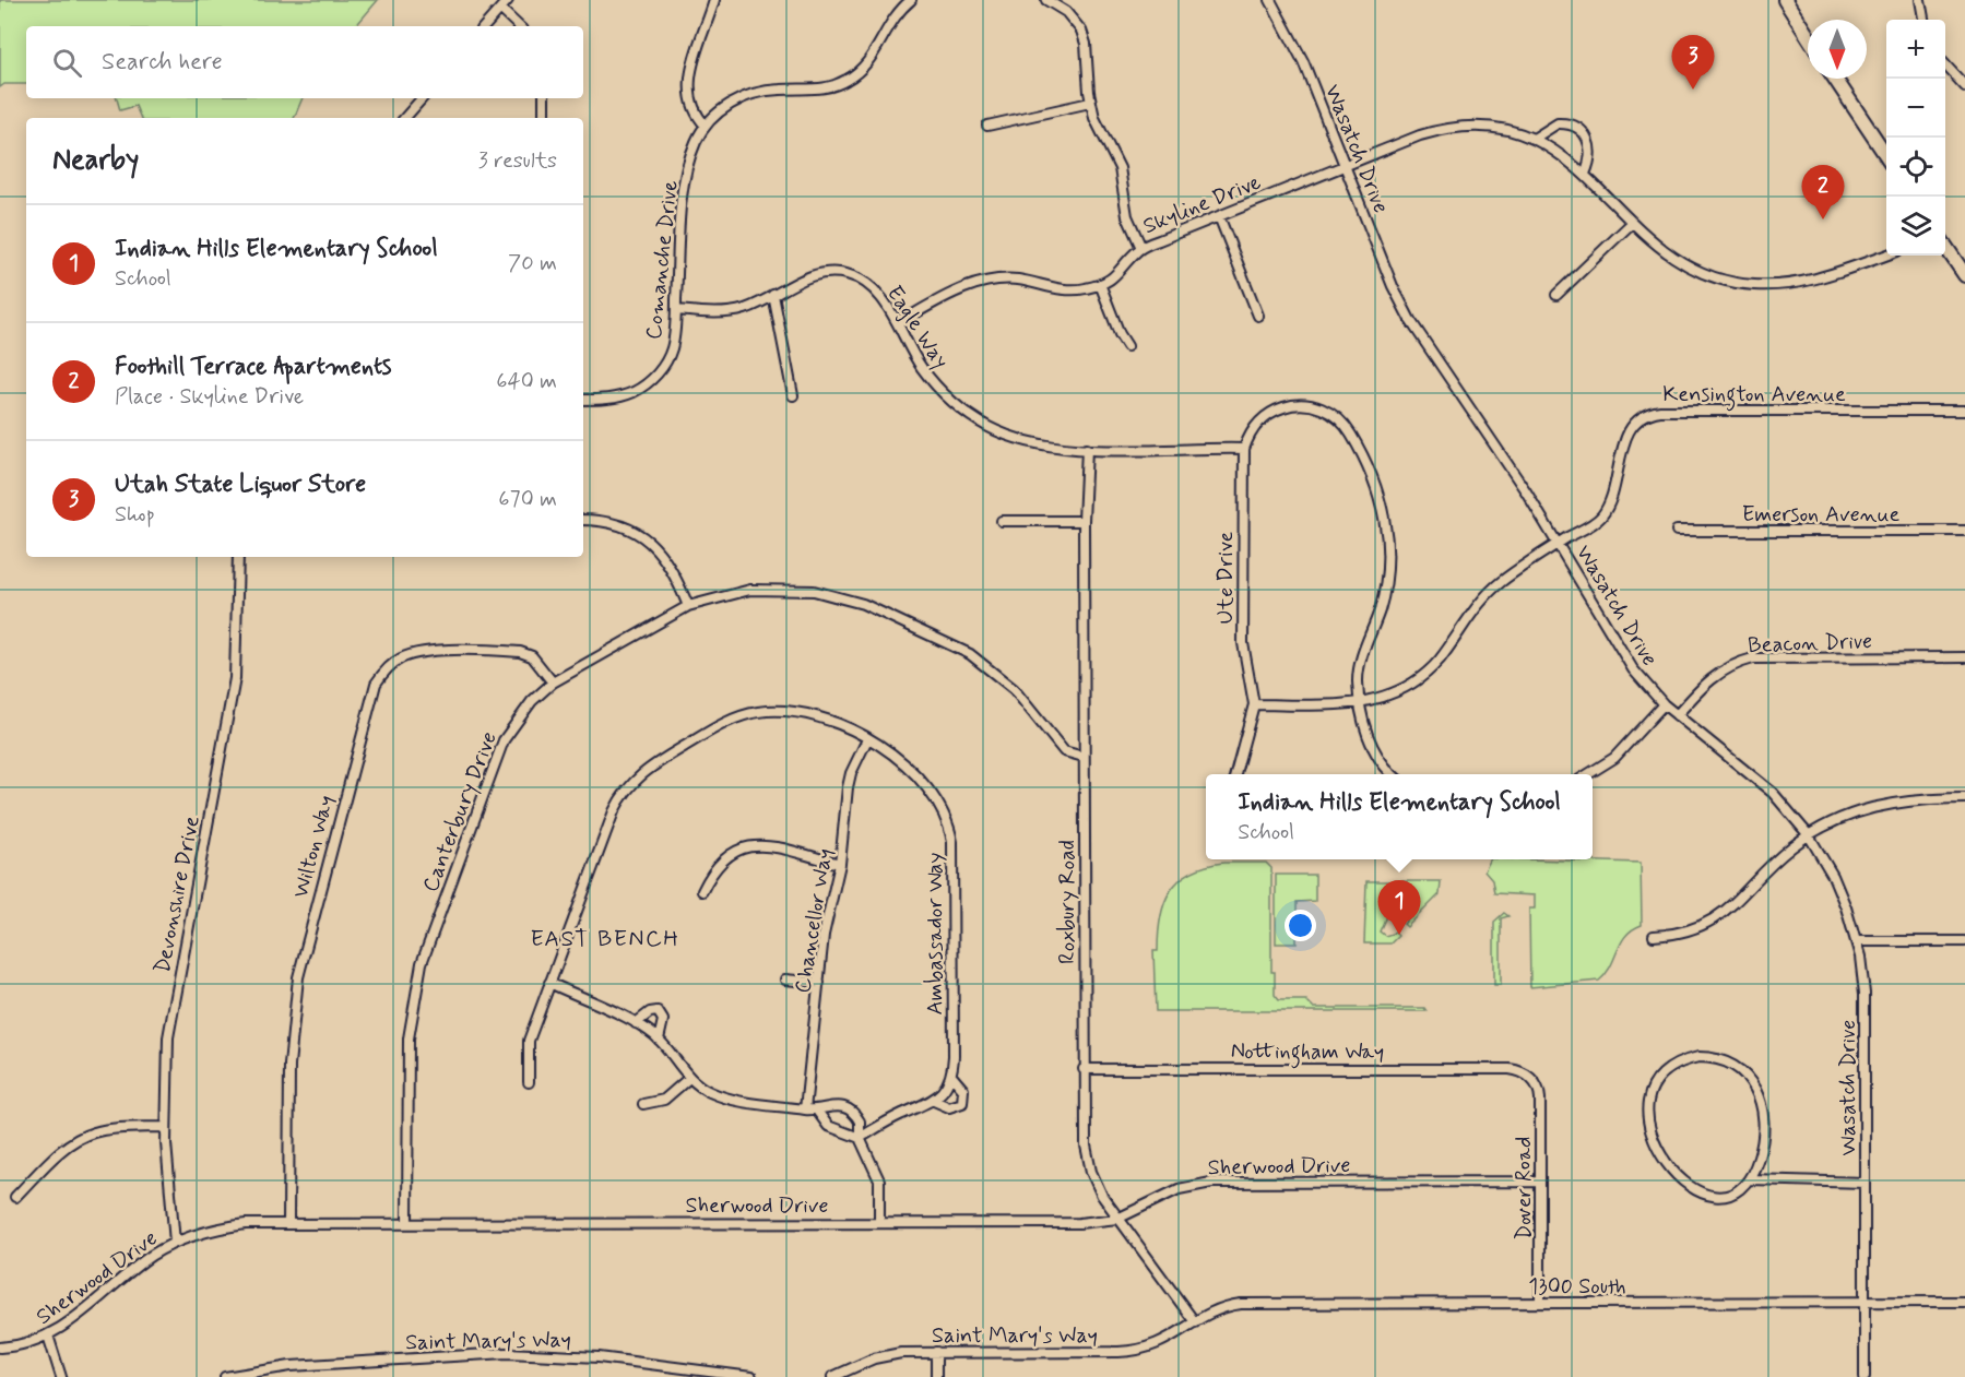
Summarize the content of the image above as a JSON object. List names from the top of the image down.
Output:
{
  "streets": {
    "street": [
      "Wasatch Drive",
      "Skyline Drive",
      "Comanche Drive",
      "Eagle Way",
      "Kensington Avenue",
      "Emerson Avenue",
      "Ute Drive",
      "Beacon Drive",
      "Canterbury Drive",
      "Wilton Way",
      "Devonshire Drive",
      "Roxbury Road",
      "Chancellor Way",
      "Ambassador Way",
      "Nottingham Way",
      "Sherwood Drive",
      "Dover Road",
      "1300 South",
      "Saint Mary's Way"
    ]
  },
  "crossings": [
    ["Wasatch Drive", "Skyline Drive"],
    ["Wasatch Drive", "Kensington Avenue"],
    ["Wasatch Drive", "Beacon Drive"],
    ["Wasatch Drive", "1300 South"],
    ["Skyline Drive", "Eagle Way"],
    ["Comanche Drive", "Eagle Way"],
    ["Eagle Way", "Ute Drive"],
    ["Eagle Way", "Roxbury Road"],
    ["Kensington Avenue", "Ute Drive"],
    ["Canterbury Drive", "Wilton Way"],
    ["Canterbury Drive", "Roxbury Road"],
    ["Canterbury Drive", "Sherwood Drive"],
    ["Wilton Way", "Sherwood Drive"],
    ["Devonshire Drive", "Sherwood Drive"],
    ["Roxbury Road", "Nottingham Way"],
    ["Roxbury Road", "Sherwood Drive"],
    ["Roxbury Road", "1300 South"],
    ["Roxbury Road", "Saint Mary's Way"],
    ["Chancellor Way", "Ambassador Way"],
    ["Nottingham Way", "Dover Road"],
    ["Sherwood Drive", "Dover Road"],
    ["Dover Road", "1300 South"],
    ["1300 South", "Saint Mary's Way"]
  ],
  "districts": ["EAST BENCH"],
  "north": "bottom",
  "page": {
    "map_buttons": ["+", "−"],
    "search": "Search here",
    "pins": ["3", "2", "1"],
    "heading": ["Nearby", "3 results"],
    "list": [
      {
        "mark": "1",
        "name": "Indian Hills Elementary School",
        "note": "School",
        "value": "70 m"
      },
      {
        "mark": "2",
        "name": "Foothill Terrace Apartments",
        "note": "Place · Skyline Drive",
        "value": "640 m"
      },
      {
        "mark": "3",
        "name": "Utah State Liquor Store",
        "note": "Shop",
        "value": "670 m"
      }
    ],
    "popup": ["Indian Hills Elementary School", "School"]
  }
}
